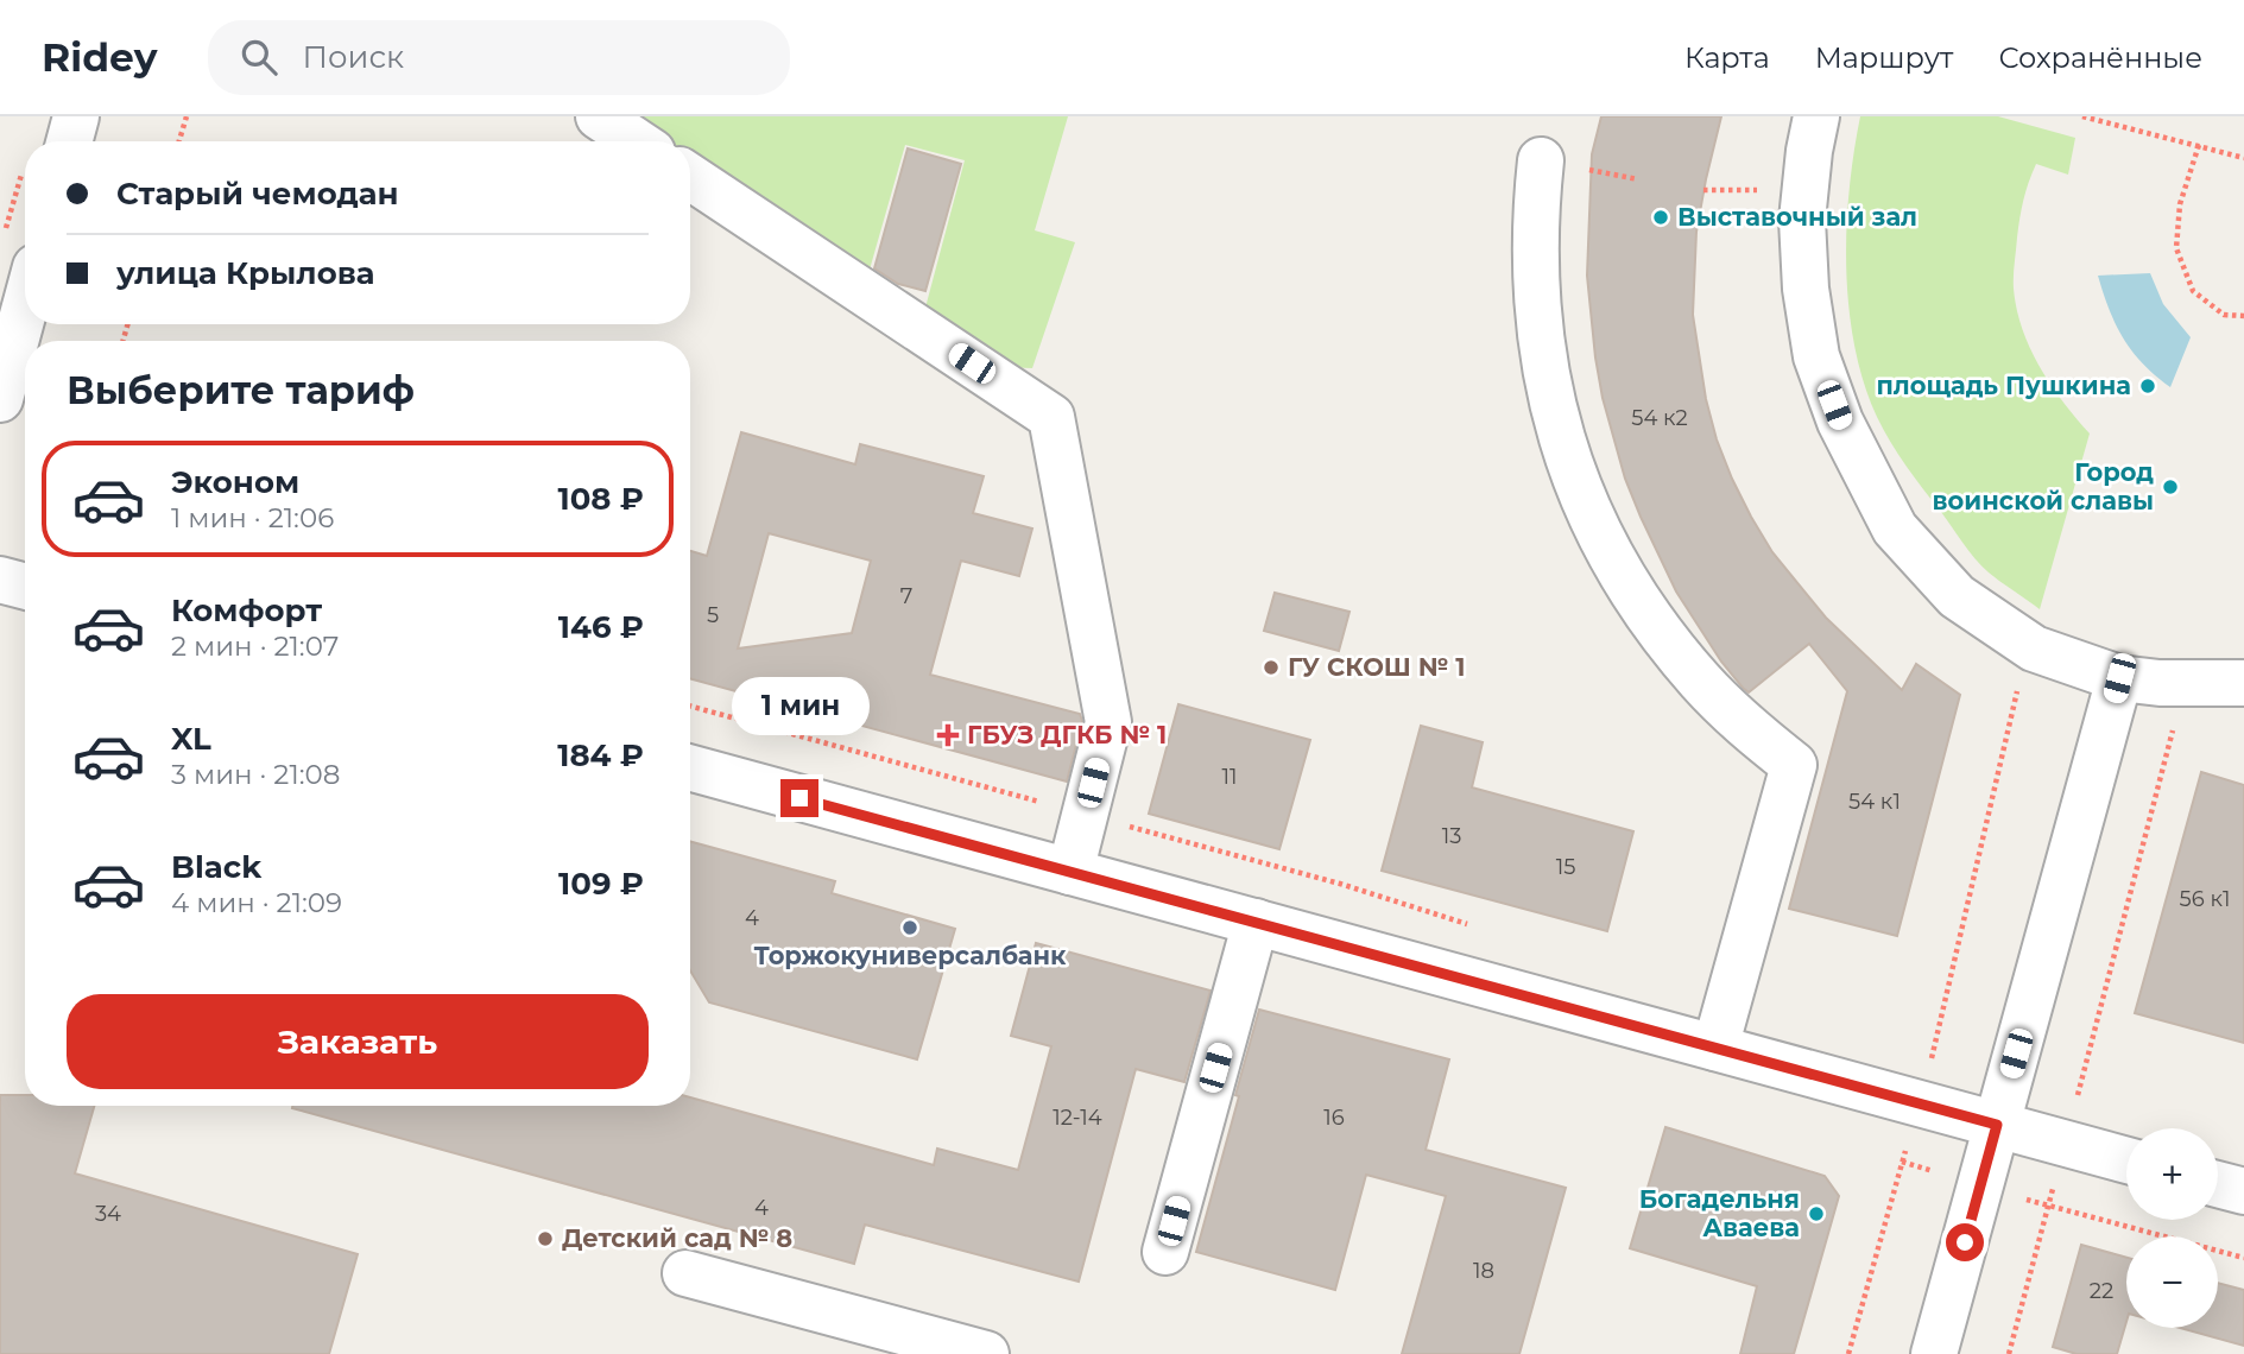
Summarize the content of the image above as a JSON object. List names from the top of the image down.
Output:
{
  "places": {
    "other": [
      "Выставочный зал",
      "площадь Пушкина",
      "Город воинской славы",
      "ГУ СКОШ № 1",
      "Торжокуниверсалбанк",
      "Богадельня Аваева",
      "Детский сад № 8"
    ],
    "health": ["ГБУЗ ДГКБ № 1"]
  },
  "house_numbers": [
    "54 к2",
    "7",
    "5",
    "11",
    "54 к1",
    "13",
    "15",
    "56 к1",
    "4",
    "12-14",
    "16",
    "4",
    "34",
    "18",
    "22"
  ],
  "page": {
    "header": "Ridey",
    "search": "Поиск",
    "nav": ["Карта", "Маршрут", "Сохранённые"],
    "banner": ["Старый чемодан", "улица Крылова"],
    "heading": "Выберите тариф",
    "list": [
      {
        "name": "Эконом",
        "note": "1 мин · 21:06",
        "value": "108 ₽"
      },
      {
        "name": "Комфорт",
        "note": "2 мин · 21:07",
        "value": "146 ₽"
      },
      {
        "name": "XL",
        "note": "3 мин · 21:08",
        "value": "184 ₽"
      },
      {
        "name": "Black",
        "note": "4 мин · 21:09",
        "value": "109 ₽"
      }
    ],
    "bubble": "1 мин",
    "buttons": "Заказать",
    "map_buttons": ["+", "−"]
  }
}
